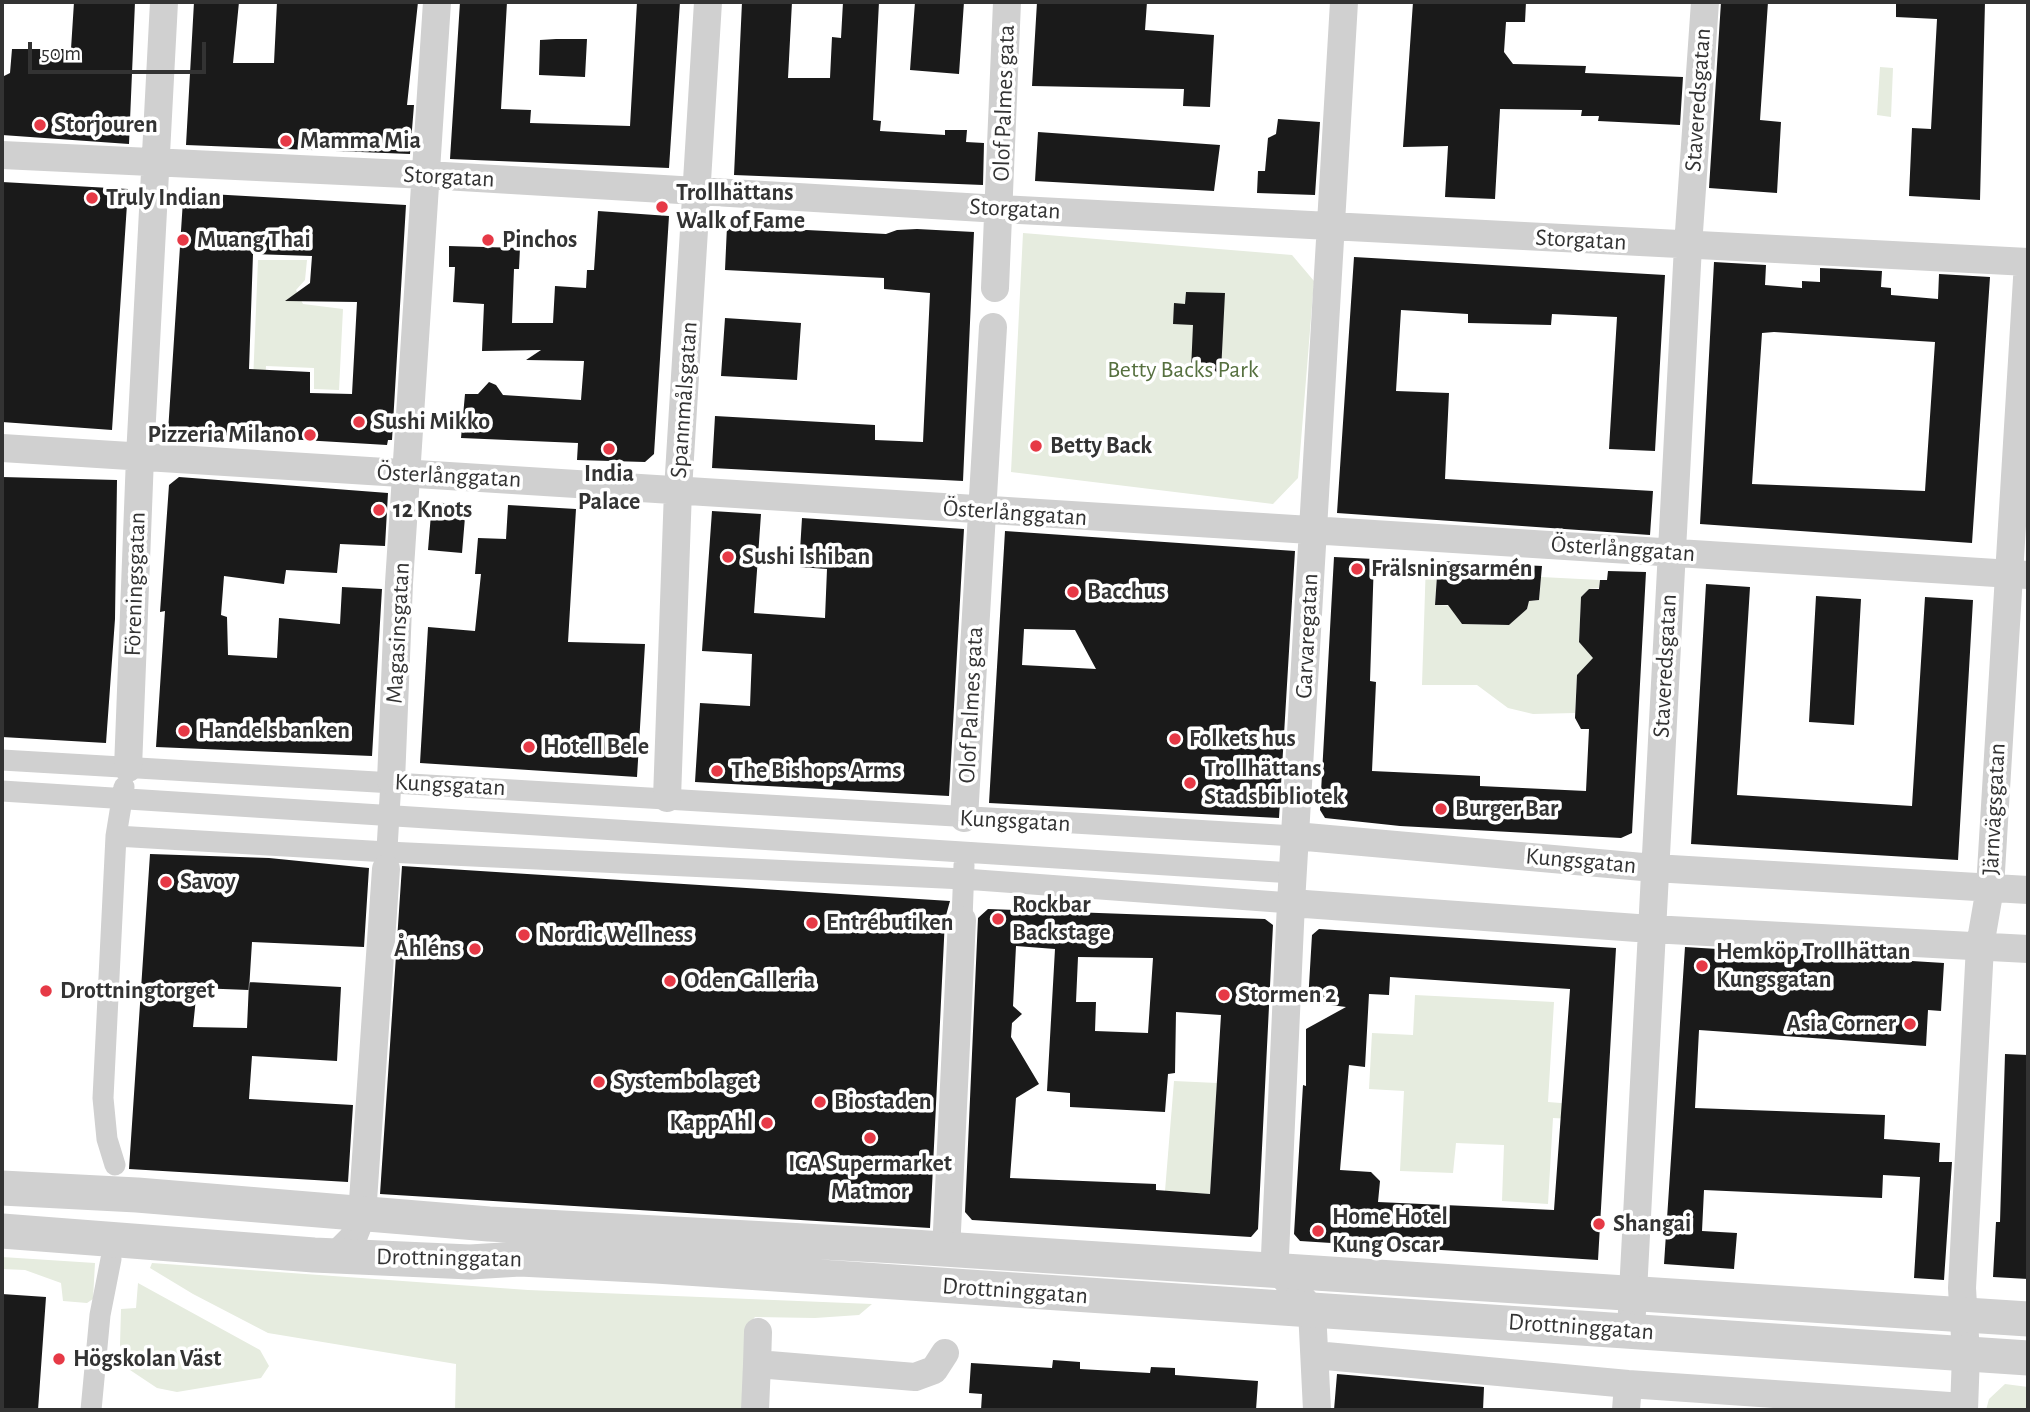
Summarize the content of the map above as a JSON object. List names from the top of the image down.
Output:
{
  "streets": {
    "street": [
      "Staveredsgatan",
      "Olof Palmes gata",
      "Storgatan",
      "Spannmålsgatan",
      "Österlånggatan",
      "Föreningsgatan",
      "Magasinsgatan",
      "Garvaregatan",
      "Kungsgatan",
      "Järnvägsgatan",
      "Drottninggatan"
    ]
  },
  "crossings": [
    ["Staveredsgatan", "Storgatan"],
    ["Staveredsgatan", "Österlånggatan"],
    ["Staveredsgatan", "Kungsgatan"],
    ["Staveredsgatan", "Drottninggatan"],
    ["Olof Palmes gata", "Storgatan"],
    ["Olof Palmes gata", "Österlånggatan"],
    ["Olof Palmes gata", "Kungsgatan"],
    ["Olof Palmes gata", "Drottninggatan"],
    ["Storgatan", "Spannmålsgatan"],
    ["Storgatan", "Föreningsgatan"],
    ["Storgatan", "Magasinsgatan"],
    ["Storgatan", "Garvaregatan"],
    ["Storgatan", "Järnvägsgatan"],
    ["Spannmålsgatan", "Österlånggatan"],
    ["Spannmålsgatan", "Kungsgatan"],
    ["Österlånggatan", "Föreningsgatan"],
    ["Österlånggatan", "Magasinsgatan"],
    ["Österlånggatan", "Garvaregatan"],
    ["Österlånggatan", "Järnvägsgatan"],
    ["Föreningsgatan", "Kungsgatan"],
    ["Magasinsgatan", "Kungsgatan"],
    ["Magasinsgatan", "Drottninggatan"],
    ["Garvaregatan", "Kungsgatan"],
    ["Garvaregatan", "Drottninggatan"],
    ["Kungsgatan", "Järnvägsgatan"],
    ["Järnvägsgatan", "Drottninggatan"]
  ],
  "parks": ["Betty Backs Park"],
  "places": [
    "Storjouren",
    "Mamma Mia",
    "Truly Indian",
    "Trollhättans Walk of Fame",
    "Muang Thai",
    "Pinchos",
    "Sushi Mikko",
    "Pizzeria Milano",
    "Betty Back",
    "India Palace",
    "12 Knots",
    "Sushi Ishiban",
    "Frälsningsarmén",
    "Bacchus",
    "Handelsbanken",
    "Folkets hus",
    "Hotell Bele",
    "The Bishops Arms",
    "Trollhättans Stadsbibliotek",
    "Burger Bar",
    "Savoy",
    "Rockbar Backstage",
    "Entrébutiken",
    "Nordic Wellness",
    "Åhléns",
    "Hemköp Trollhättan Kungsgatan",
    "Oden Galleria",
    "Drottningtorget",
    "Stormen 2",
    "Asia Corner",
    "Systembolaget",
    "Biostaden",
    "KappAhl",
    "ICA Supermarket Matmor",
    "Shangai",
    "Home Hotel Kung Oscar",
    "Högskolan Väst"
  ],
  "scale_bar": "50 m"
}
